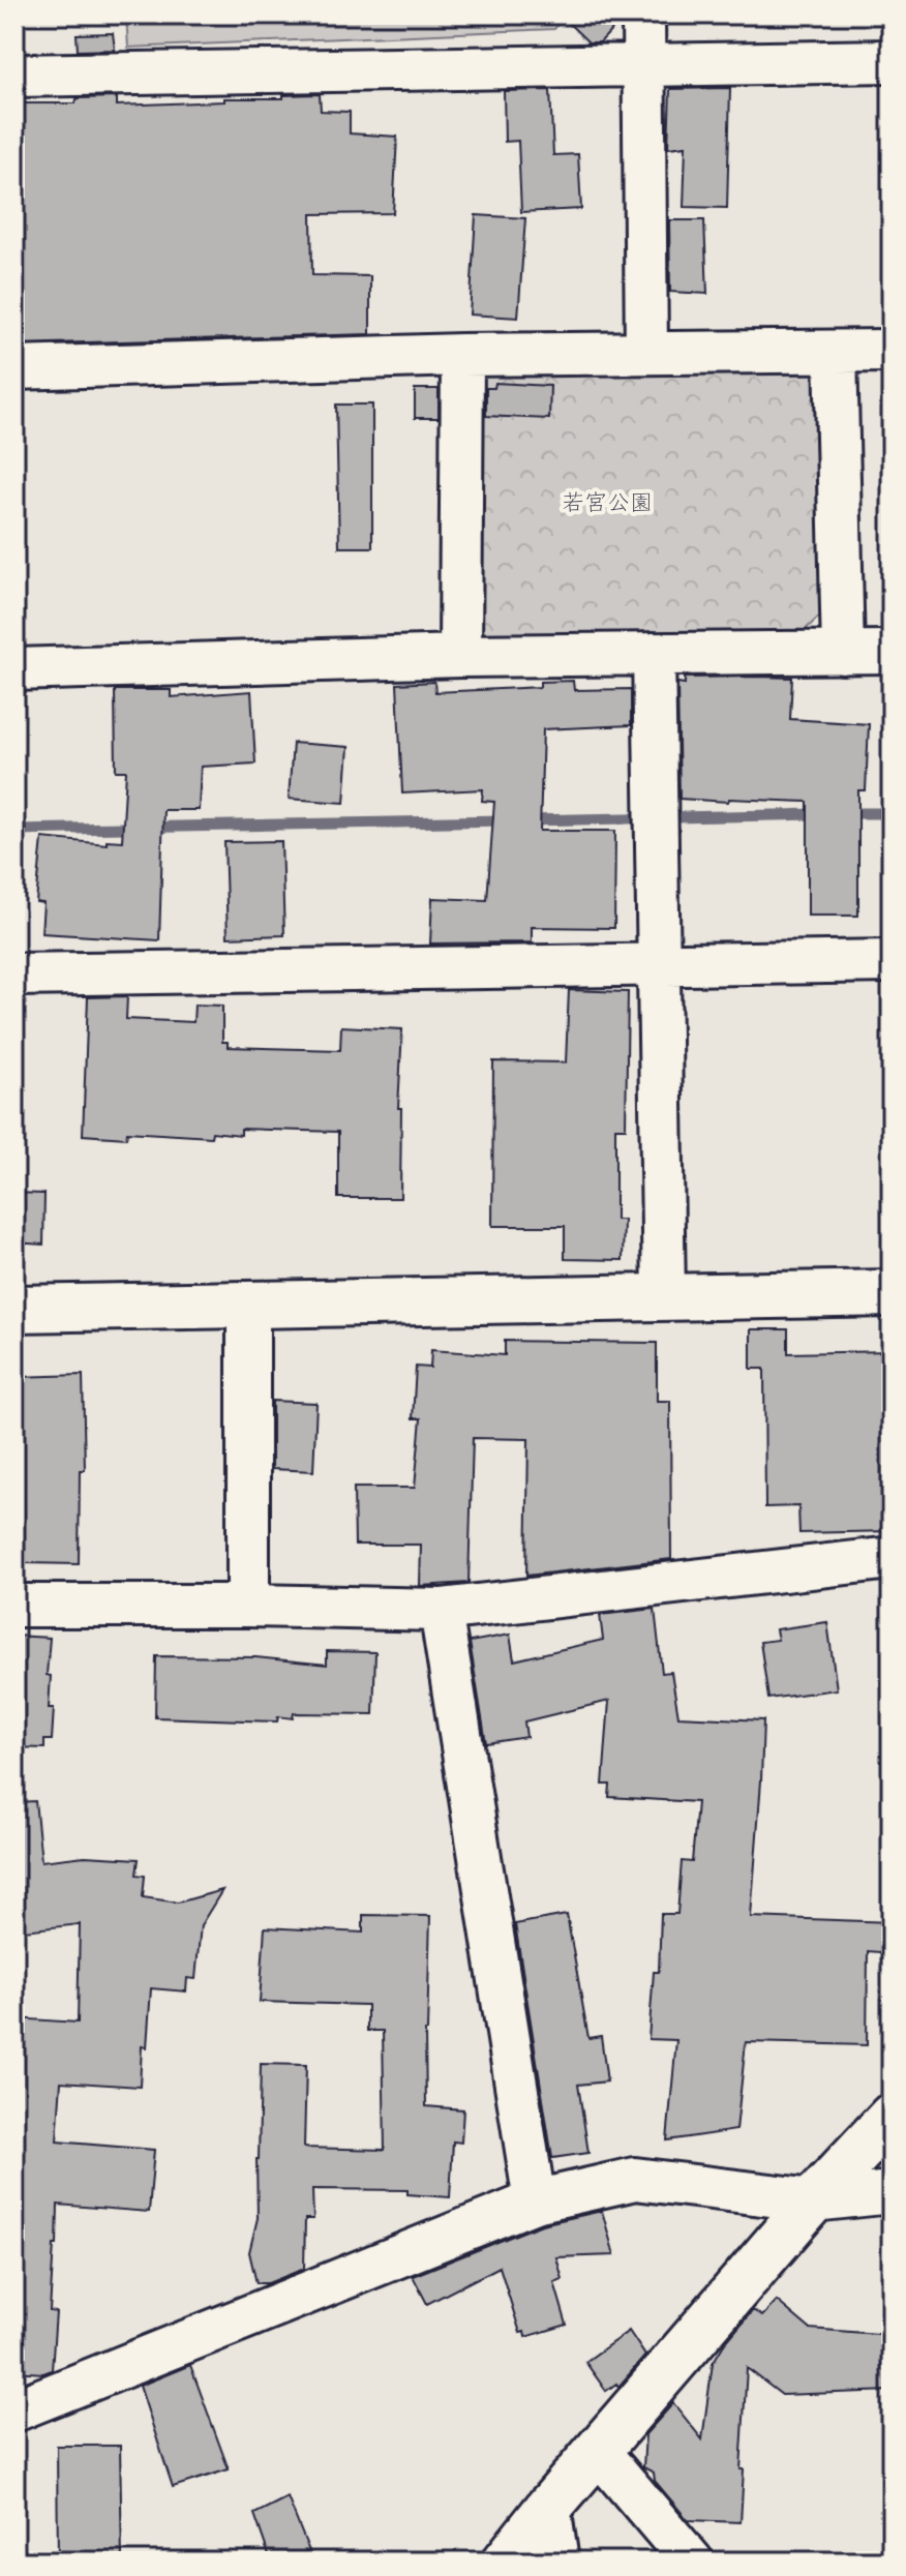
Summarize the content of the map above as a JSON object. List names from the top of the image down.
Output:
{
  "parks": ["若宮公園"]
}
